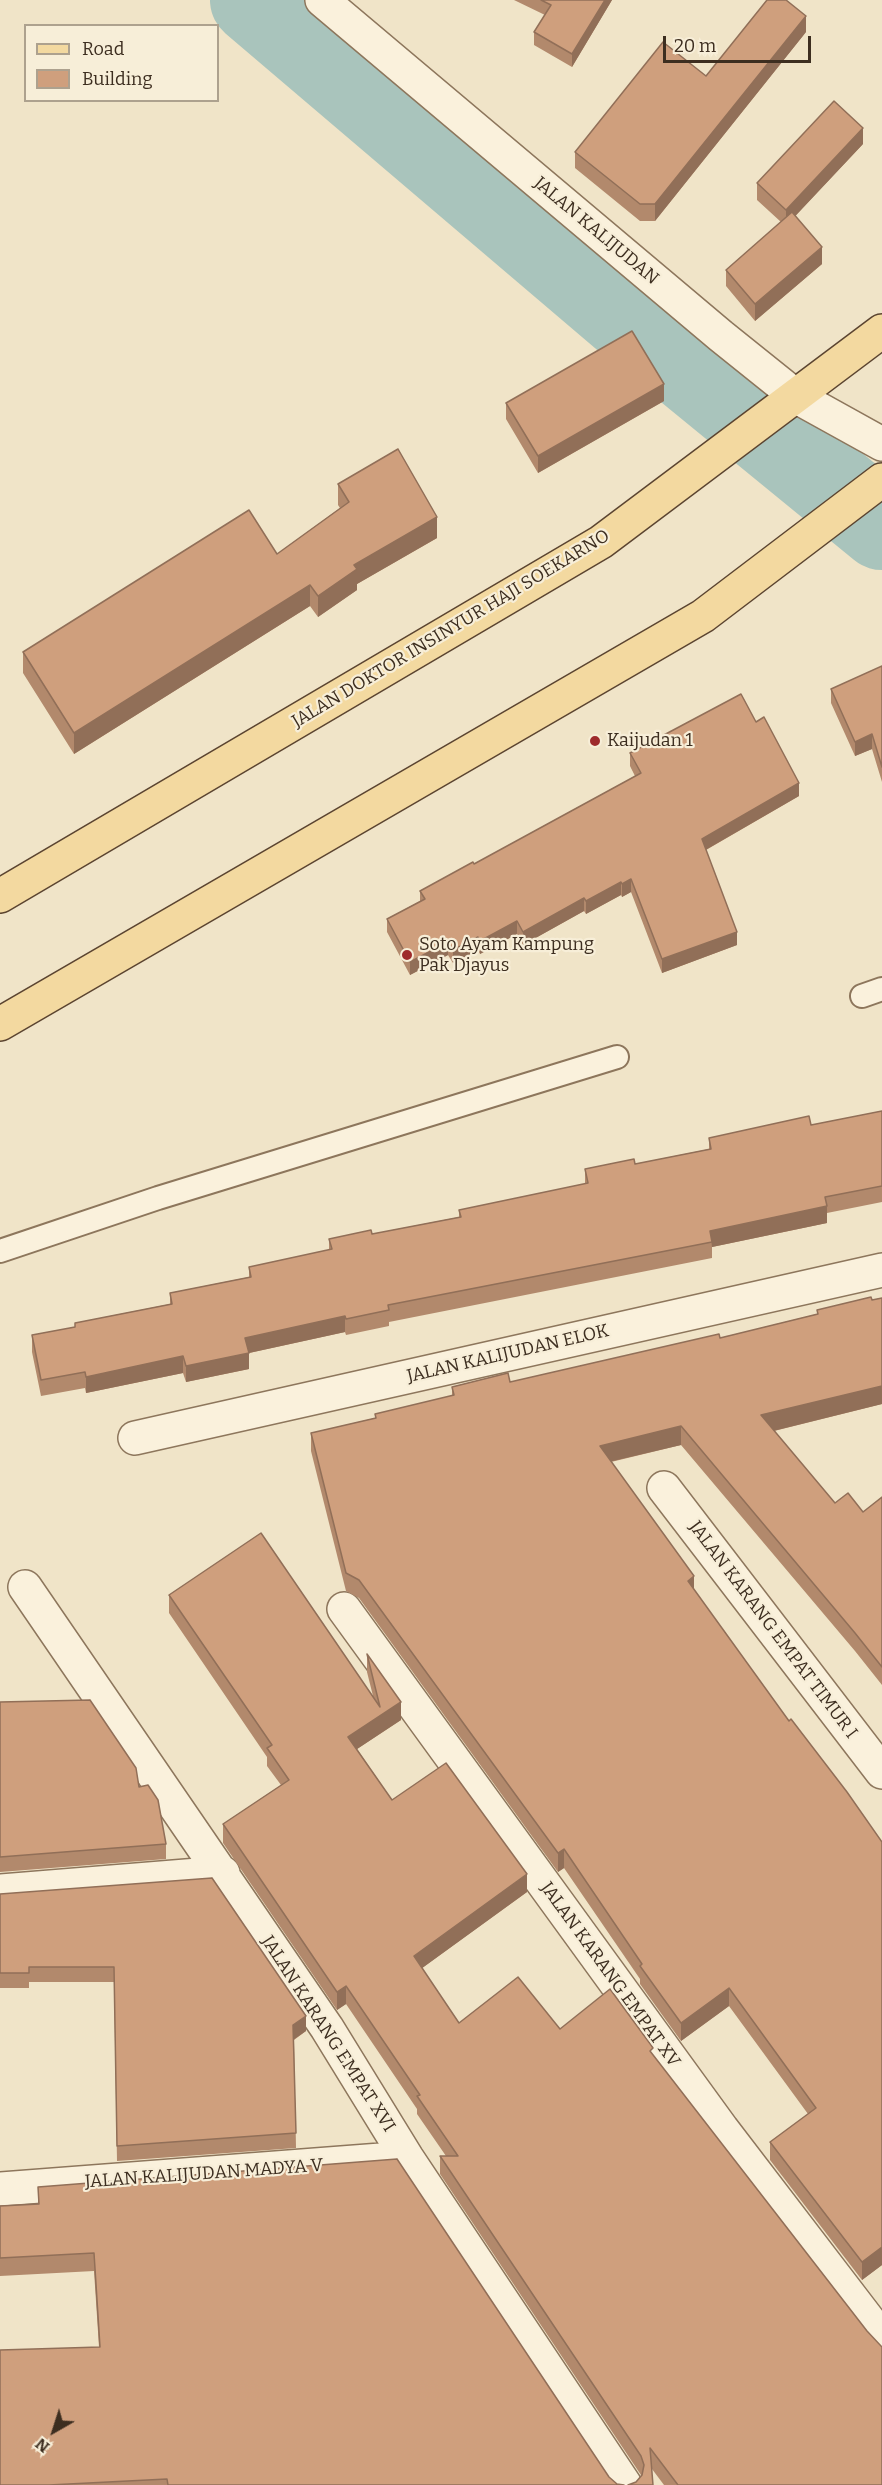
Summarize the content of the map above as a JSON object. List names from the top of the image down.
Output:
{
  "streets": {
    "main road": ["JALAN DOKTOR INSINYUR HAJI SOEKARNO"],
    "street": [
      "JALAN KALIJUDAN",
      "JALAN KALIJUDAN ELOK",
      "JALAN KARANG EMPAT TIMUR I",
      "JALAN KARANG EMPAT XV",
      "JALAN KARANG EMPAT XVI",
      "JALAN KALIJUDAN MADYA V"
    ]
  },
  "crossings": [
    ["JALAN KALIJUDAN", "JALAN DOKTOR INSINYUR HAJI SOEKARNO"],
    ["JALAN KARANG EMPAT XVI", "JALAN KALIJUDAN MADYA V"]
  ],
  "places": ["Kaijudan 1", "Soto Ayam Kampung Pak Djayus"],
  "legend": ["Road", "Building"],
  "scale_bar": "20 m",
  "north": "bottom left"
}
